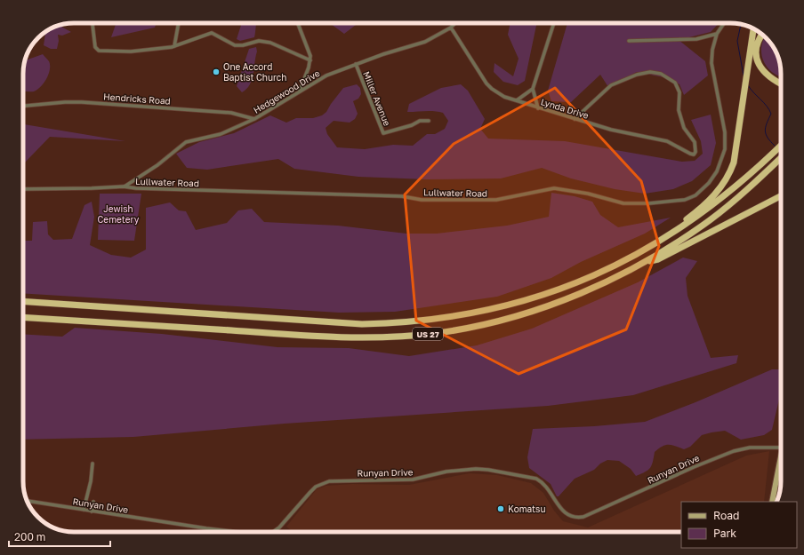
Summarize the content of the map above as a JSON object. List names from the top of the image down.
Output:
{
  "streets": {
    "highway": ["US 27"],
    "street": [
      "Hedgewood Drive",
      "Hendricks Road",
      "Miller Avenue",
      "Lynda Drive",
      "Lullwater Road",
      "Runyan Drive"
    ]
  },
  "crossings": [
    ["Hedgewood Drive", "Hendricks Road"],
    ["Hedgewood Drive", "Miller Avenue"],
    ["Hedgewood Drive", "Lynda Drive"],
    ["Hedgewood Drive", "Lullwater Road"]
  ],
  "parks": ["Jewish Cemetery"],
  "places": ["One Accord Baptist Church", "Komatsu"],
  "legend": ["Road", "Park"],
  "scale_bar": "200 m"
}
